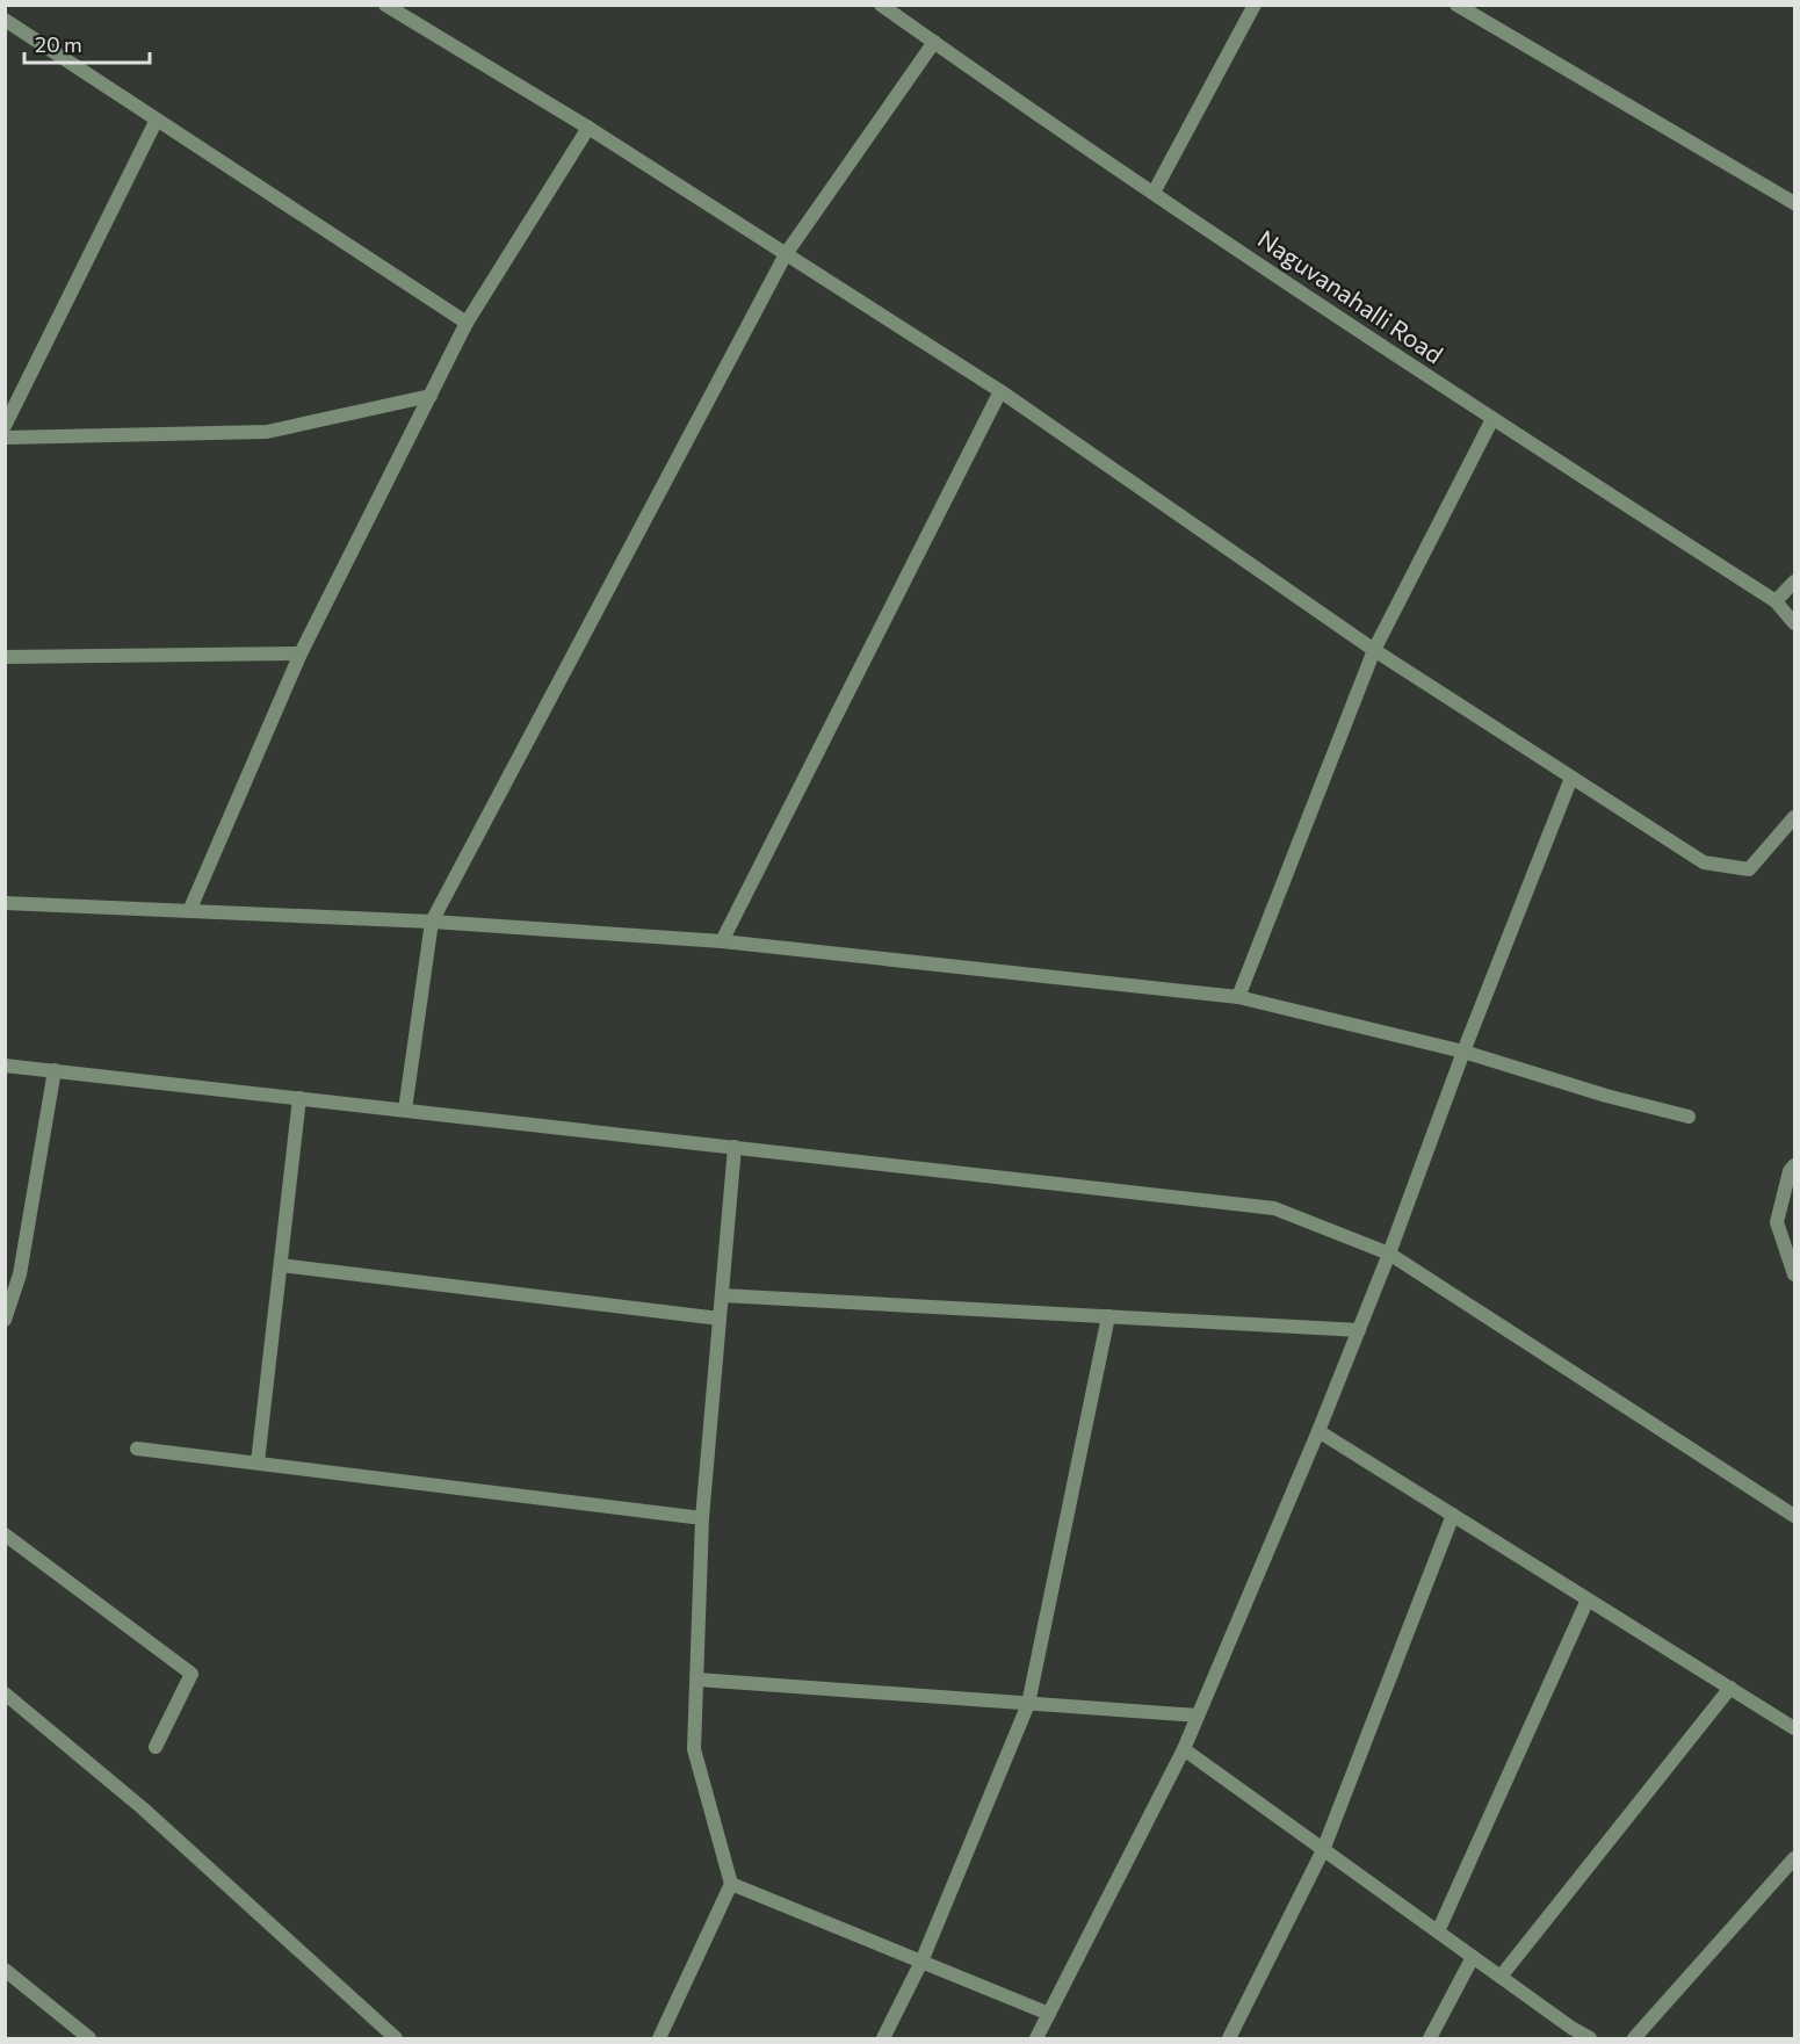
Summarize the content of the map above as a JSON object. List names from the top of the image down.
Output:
{
  "streets": {
    "street": ["Naguvanahalli Road"]
  },
  "scale_bar": "20 m"
}
